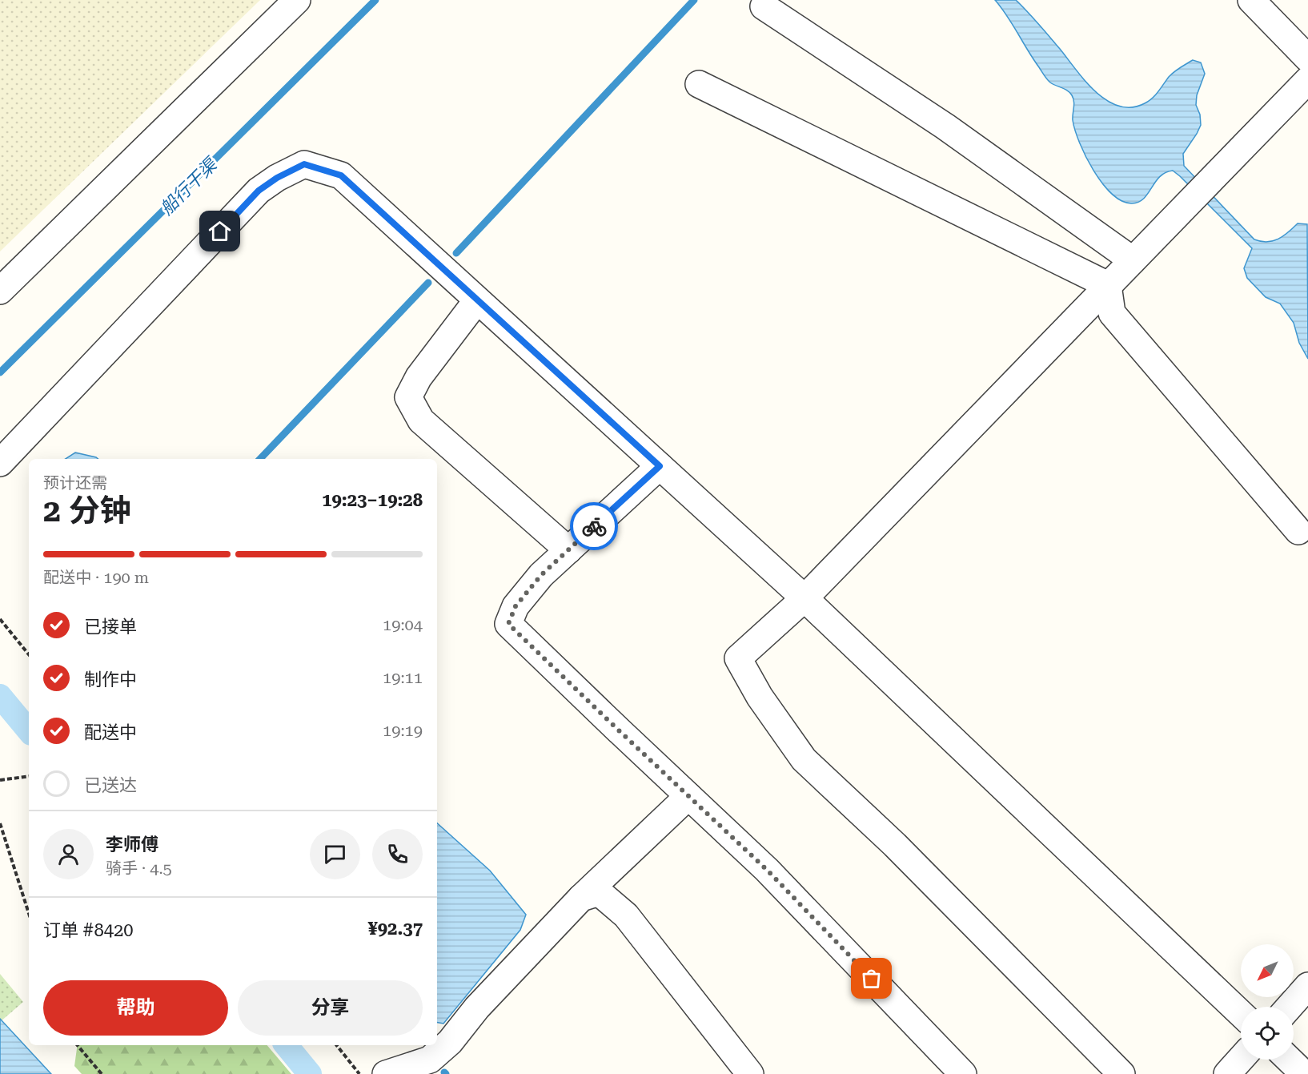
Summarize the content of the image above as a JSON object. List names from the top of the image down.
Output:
{
  "water": ["船行干渠"],
  "north": "bottom left",
  "page": {
    "heading": ["2 分钟", "预计还需", "19:23–19:28"],
    "panel": [
      "李师傅",
      "骑手 · 4.5",
      "订单 #8420",
      "¥92.37"
    ],
    "bar": "配送中 · 190 m",
    "list": [
      ["已接单", "19:04"],
      ["制作中", "19:11"],
      ["配送中", "19:19"],
      "已送达"
    ],
    "buttons": ["帮助", "分享"]
  }
}
